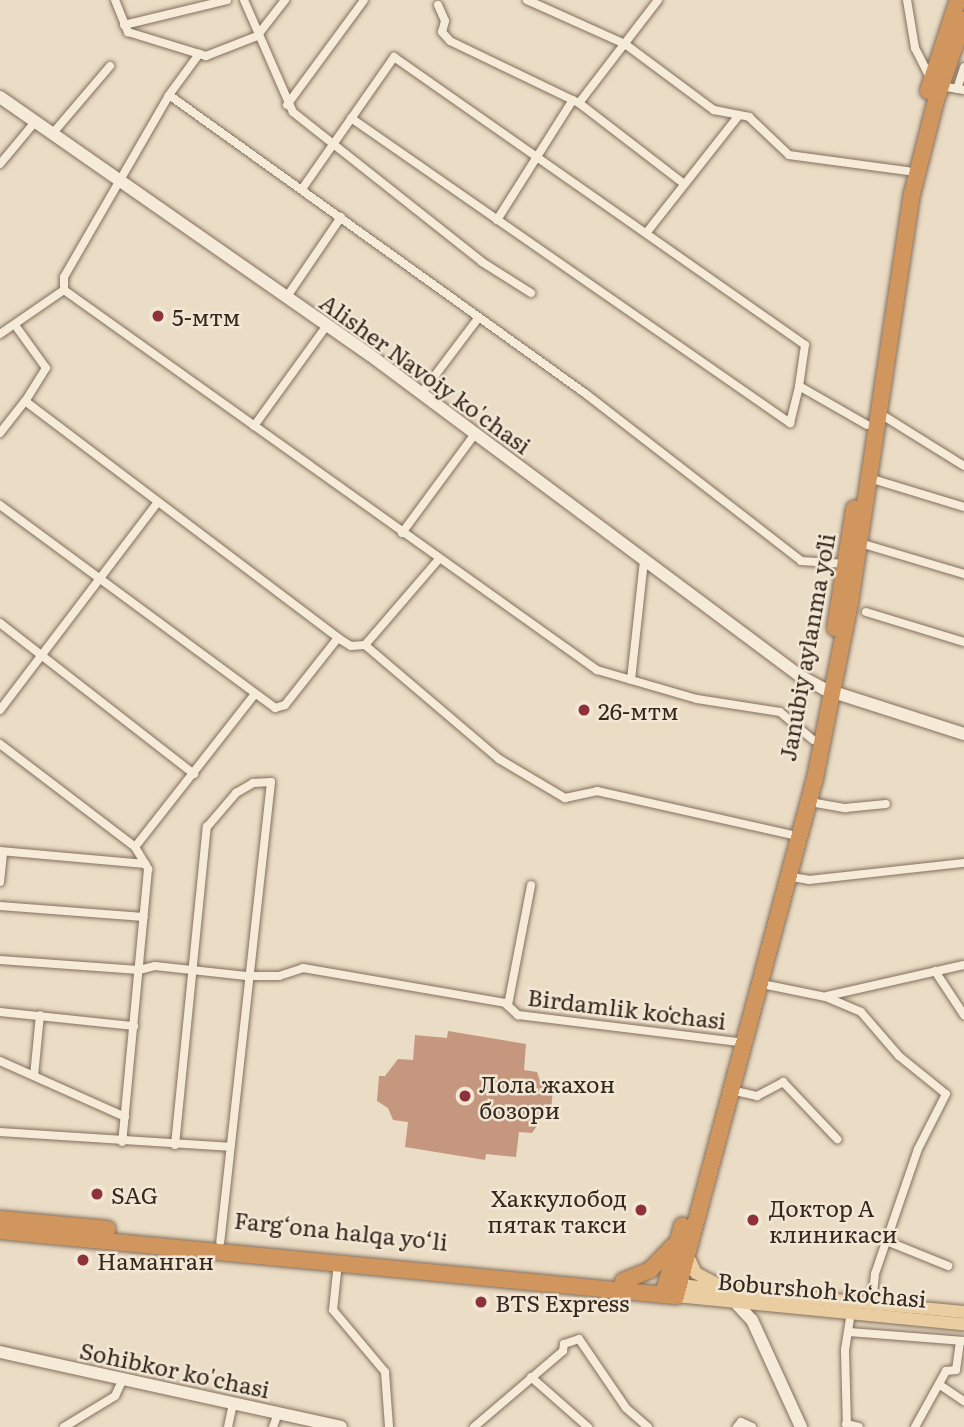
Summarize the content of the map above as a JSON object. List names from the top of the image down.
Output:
{
  "streets": {
    "highway": ["Janubiy aylanma yoʻli", "Farg‘ona halqa yo‘li"],
    "main road": ["Alisher Navoiy ko'chasi", "Boburshoh koʻchasi", "Sohibkor ko'chasi"],
    "street": ["Birdamlik koʻchasi"]
  },
  "crossings": [
    ["Alisher Navoiy ko'chasi", "Janubiy aylanma yoʻli"],
    ["Janubiy aylanma yoʻli", "Birdamlik koʻchasi"],
    ["Janubiy aylanma yoʻli", "Farg‘ona halqa yo‘li"],
    ["Janubiy aylanma yoʻli", "Boburshoh koʻchasi"],
    ["Farg‘ona halqa yo‘li", "Boburshoh koʻchasi"]
  ],
  "places": [
    "5-мтм",
    "26-мтм",
    "Лола жахон бозори",
    "SAG",
    "Хаккулобод пятак такси",
    "Доктор А клиникаси",
    "Наманган",
    "BTS Express"
  ]
}
